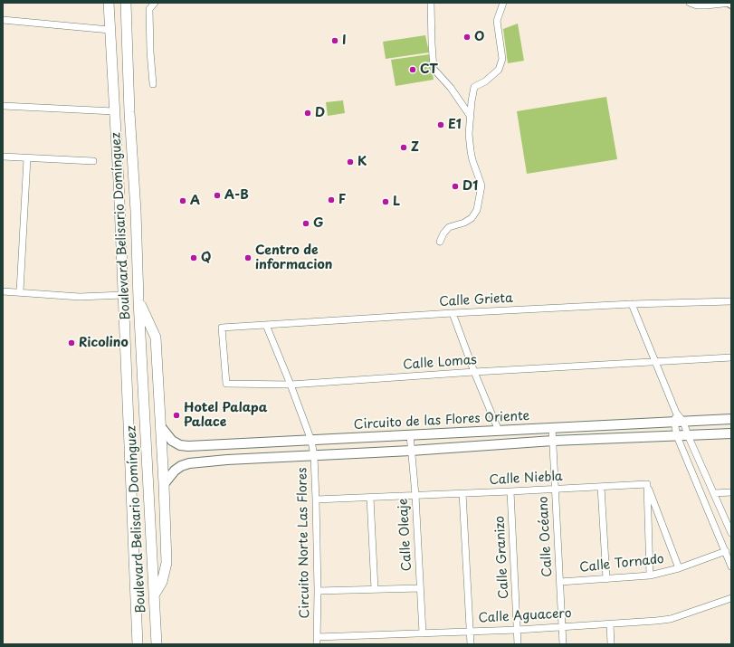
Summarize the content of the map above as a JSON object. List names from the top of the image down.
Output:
{
  "streets": {
    "main road": ["Boulevard Belisario Domínguez", "Circuito de las Flores Oriente"],
    "street": [
      "Calle Grieta",
      "Calle Lomas",
      "Calle Niebla",
      "Calle Oleaje",
      "Calle Océano",
      "Circuito Norte Las Flores",
      "Calle Granizo",
      "Calle Tornado",
      "Calle Aguacero"
    ]
  },
  "crossings": [
    ["Calle Grieta", "Calle Lomas"],
    ["Calle Grieta", "Circuito Norte Las Flores"],
    ["Calle Lomas", "Circuito Norte Las Flores"],
    ["Circuito de las Flores Oriente", "Calle Oleaje"],
    ["Circuito de las Flores Oriente", "Calle Océano"],
    ["Circuito de las Flores Oriente", "Circuito Norte Las Flores"],
    ["Calle Niebla", "Calle Oleaje"],
    ["Calle Niebla", "Calle Océano"],
    ["Calle Niebla", "Circuito Norte Las Flores"],
    ["Calle Niebla", "Calle Granizo"],
    ["Calle Oleaje", "Calle Aguacero"],
    ["Calle Océano", "Calle Tornado"],
    ["Calle Océano", "Calle Aguacero"],
    ["Circuito Norte Las Flores", "Calle Aguacero"],
    ["Calle Granizo", "Calle Aguacero"]
  ],
  "places": [
    "O",
    "I",
    "CT",
    "D",
    "E1",
    "Z",
    "K",
    "D1",
    "A-B",
    "F",
    "A",
    "L",
    "G",
    "Q",
    "Centro de informacion",
    "Ricolino",
    "Hotel Palapa Palace"
  ]
}
